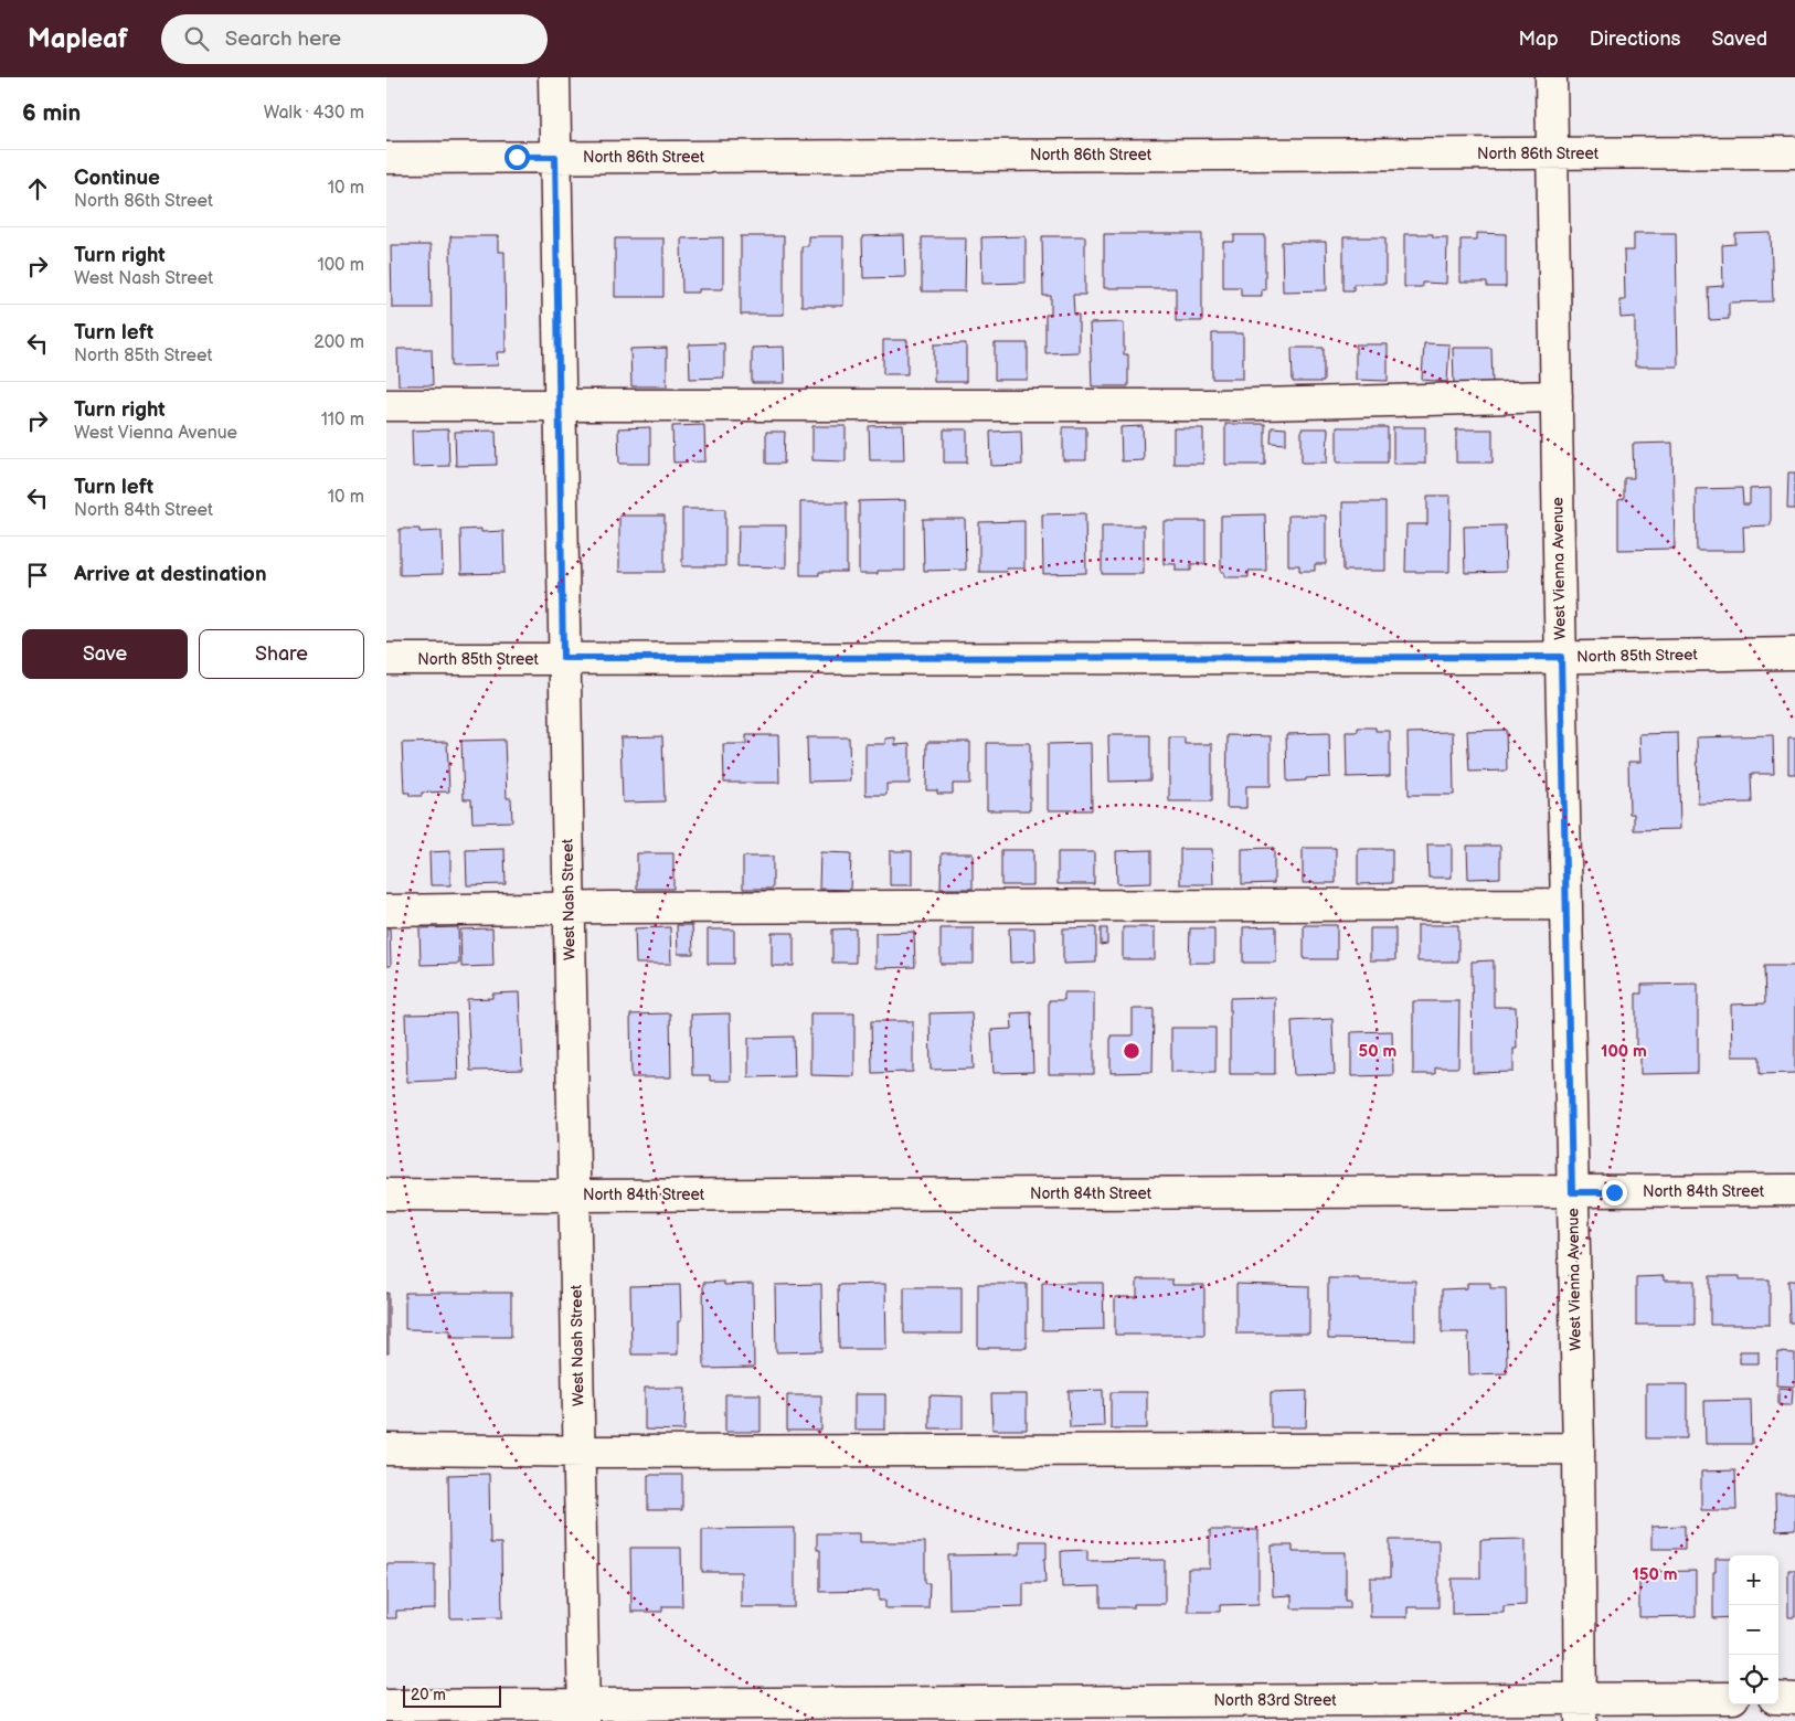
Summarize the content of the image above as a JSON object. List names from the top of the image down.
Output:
{
  "streets": {
    "street": [
      "North 86th Street",
      "West Vienna Avenue",
      "North 85th Street",
      "West Nash Street",
      "North 84th Street",
      "North 83rd Street"
    ]
  },
  "crossings": [
    ["North 86th Street", "West Vienna Avenue"],
    ["North 86th Street", "West Nash Street"],
    ["West Vienna Avenue", "North 85th Street"],
    ["West Vienna Avenue", "North 84th Street"],
    ["West Vienna Avenue", "North 83rd Street"],
    ["North 85th Street", "West Nash Street"],
    ["West Nash Street", "North 84th Street"],
    ["West Nash Street", "North 83rd Street"]
  ],
  "scale_bar": "20 m",
  "page": {
    "header": "Mapleaf",
    "search": "Search here",
    "nav": ["Map", "Directions", "Saved"],
    "heading": ["6 min", "Walk · 430 m"],
    "list": [
      ["Continue", "North 86th Street", "10 m"],
      ["Turn right", "West Nash Street", "100 m"],
      ["Turn left", "North 85th Street", "200 m"],
      ["Turn right", "West Vienna Avenue", "110 m"],
      ["Turn left", "North 84th Street", "10 m"],
      "Arrive at destination"
    ],
    "buttons": ["Save", "Share"],
    "map_buttons": ["+", "−"],
    "scale": "20 m"
  },
  "rings": ["50 m", "100 m", "150 m"]
}
